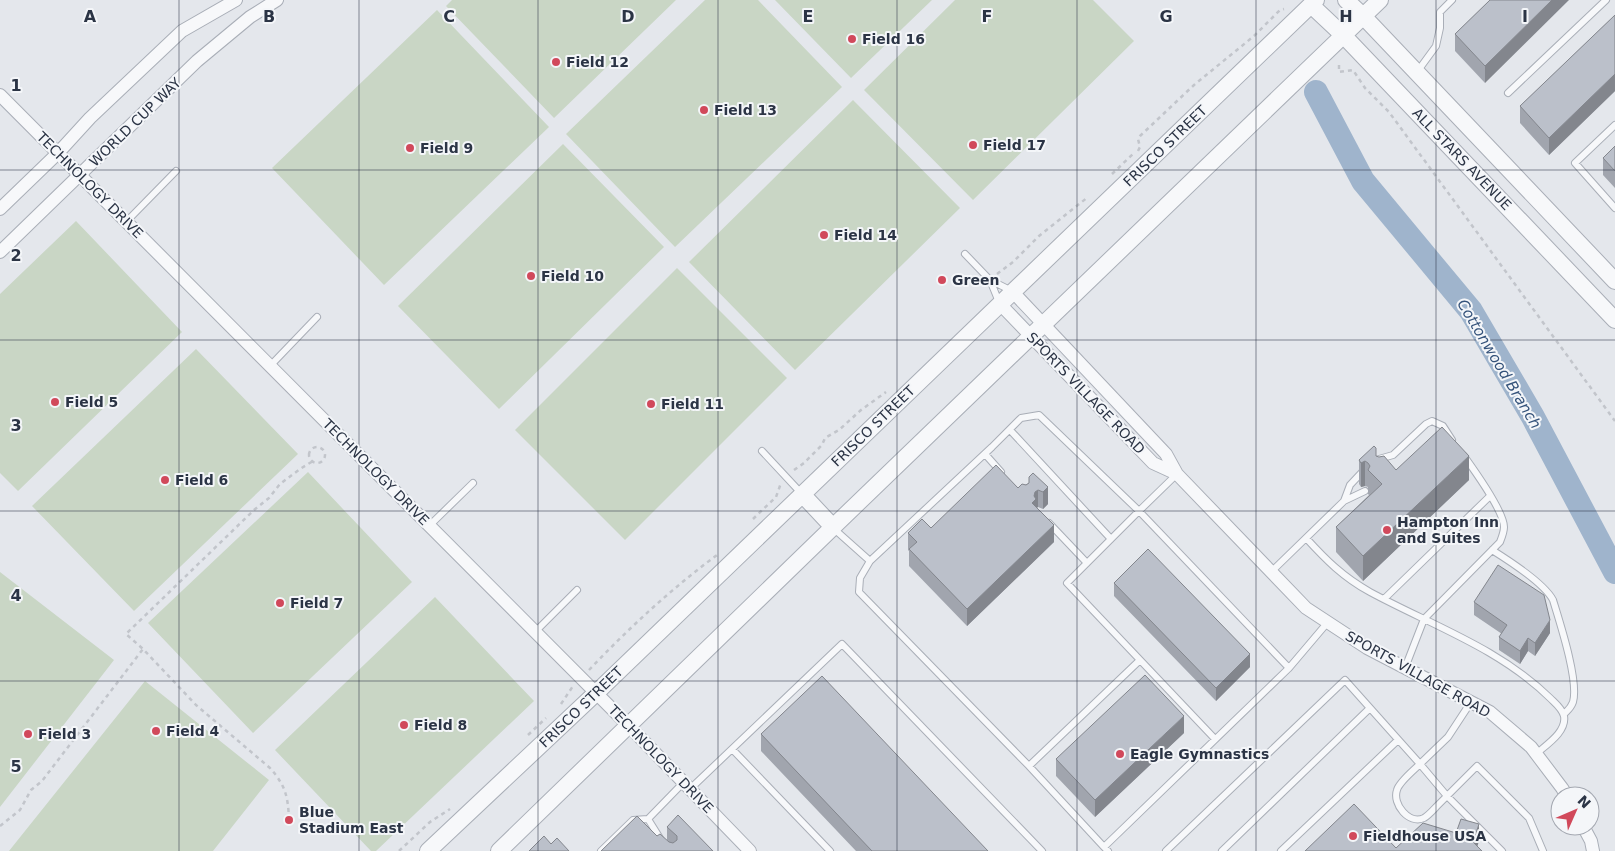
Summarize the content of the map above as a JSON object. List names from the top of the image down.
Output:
{
  "streets": {
    "street": [
      "WORLD CUP WAY",
      "FRISCO STREET",
      "ALL STARS AVENUE",
      "TECHNOLOGY DRIVE",
      "SPORTS VILLAGE ROAD"
    ]
  },
  "crossings": [
    ["WORLD CUP WAY", "TECHNOLOGY DRIVE"],
    ["FRISCO STREET", "ALL STARS AVENUE"],
    ["FRISCO STREET", "TECHNOLOGY DRIVE"],
    ["FRISCO STREET", "SPORTS VILLAGE ROAD"]
  ],
  "water": ["Cottonwood Branch"],
  "places": [
    "Field 16",
    "Field 12",
    "Field 13",
    "Field 17",
    "Field 9",
    "Field 14",
    "Field 10",
    "Green",
    "Field 5",
    "Field 11",
    "Field 6",
    "Hampton Inn and Suites",
    "Field 7",
    "Field 8",
    "Field 4",
    "Field 3",
    "Eagle Gymnastics",
    "Blue Stadium East",
    "Fieldhouse USA"
  ],
  "north": "top right",
  "grid": {
    "columns": [
      "A",
      "B",
      "C",
      "D",
      "E",
      "F",
      "G",
      "H",
      "I"
    ],
    "rows": [
      "1",
      "2",
      "3",
      "4",
      "5"
    ]
  }
}
